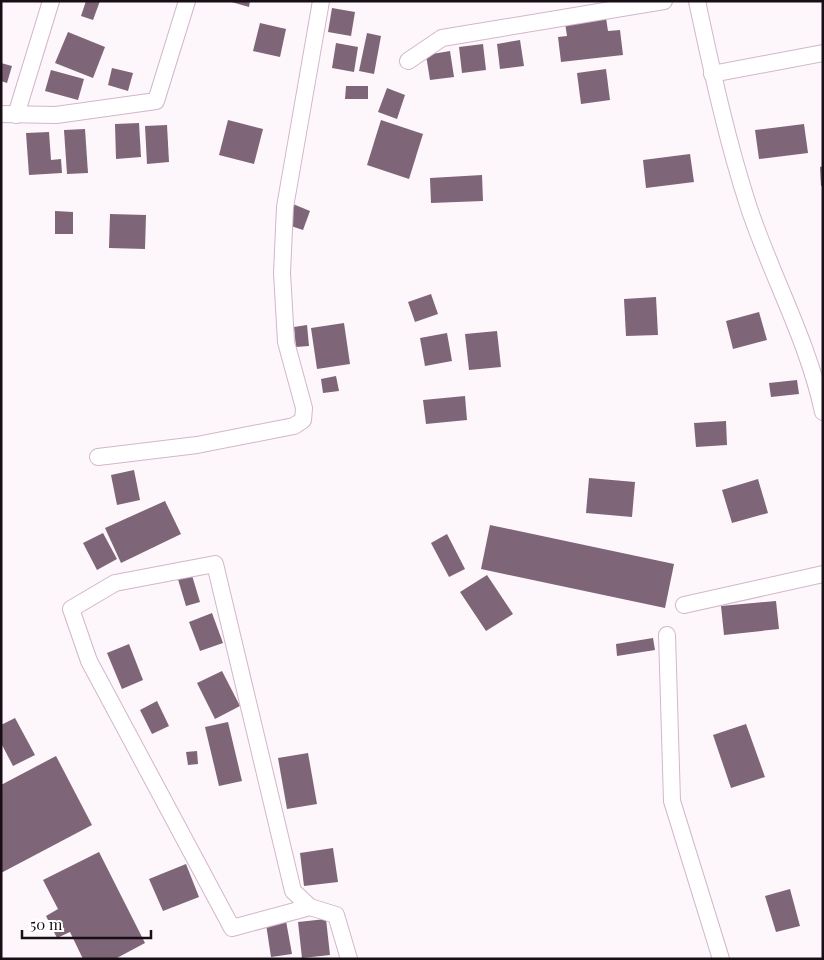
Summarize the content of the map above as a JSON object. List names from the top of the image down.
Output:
{
  "scale_bar": "50 m"
}
